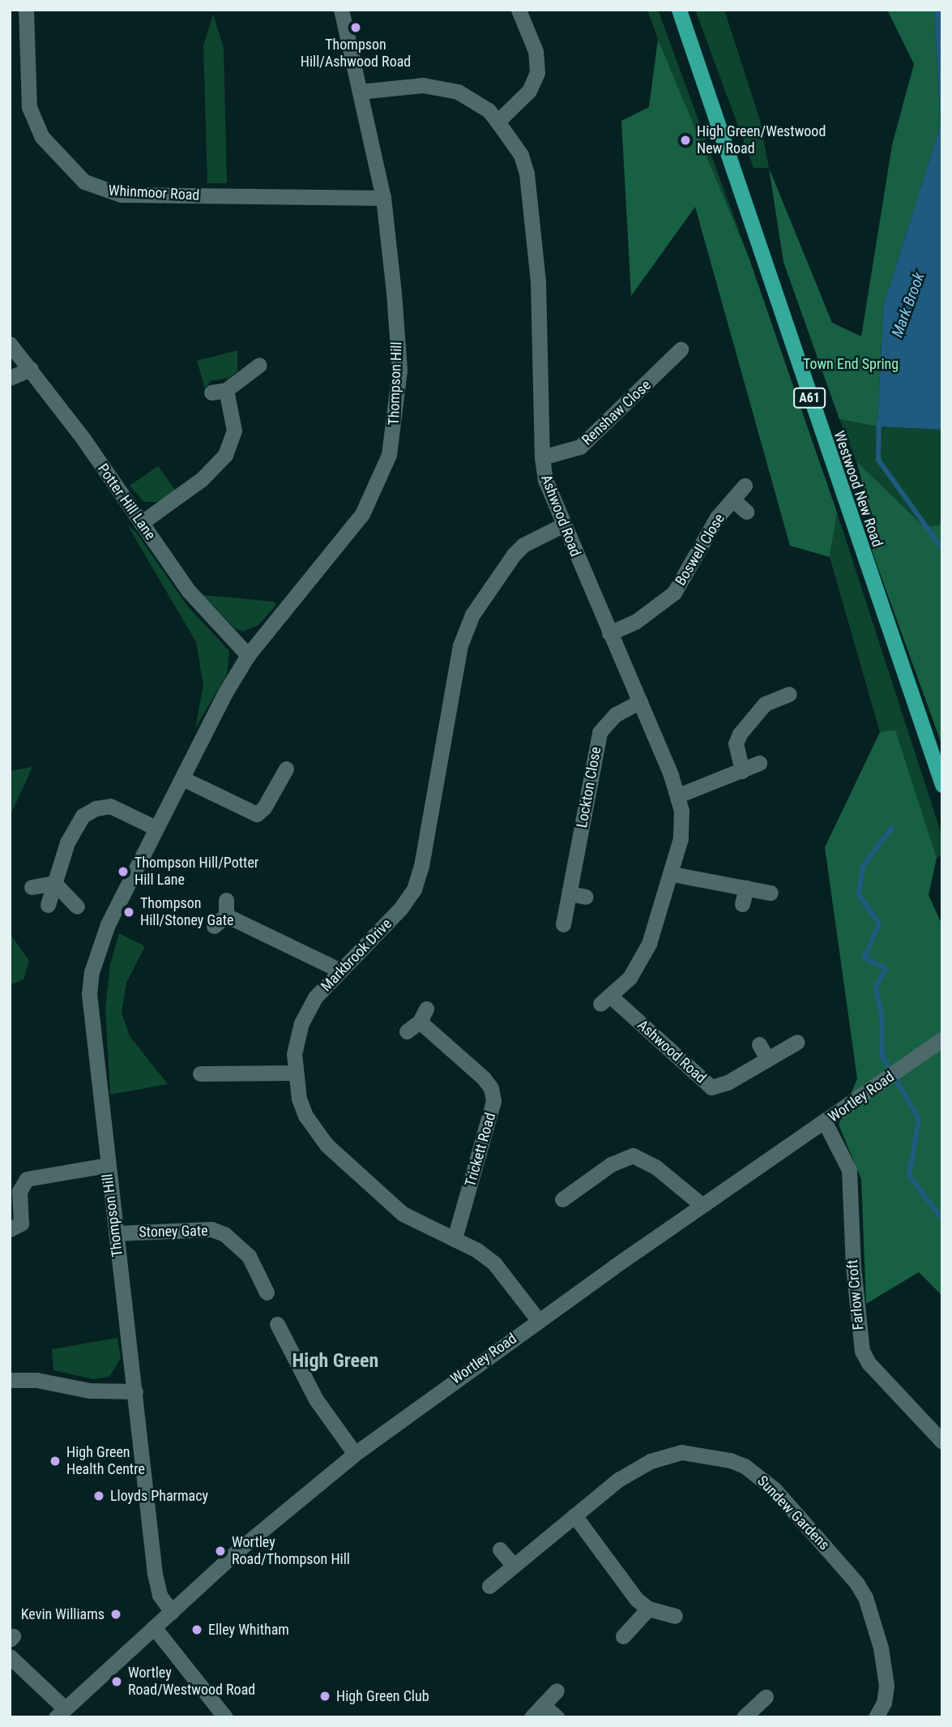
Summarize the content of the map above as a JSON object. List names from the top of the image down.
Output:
{
  "streets": {
    "highway": ["A61", "Westwood New Road"],
    "street": [
      "Whinmoor Road",
      "Thompson Hill",
      "Renshaw Close",
      "Potter Hill Lane",
      "Ashwood Road",
      "Boswell Close",
      "Lockton Close",
      "Markbrook Drive",
      "Wortley Road",
      "Trickett Road",
      "Stoney Gate",
      "Farlow Croft",
      "Sundew Gardens"
    ]
  },
  "crossings": [
    ["Whinmoor Road", "Thompson Hill"],
    ["Thompson Hill", "Potter Hill Lane"],
    ["Thompson Hill", "Ashwood Road"],
    ["Thompson Hill", "Wortley Road"],
    ["Thompson Hill", "Stoney Gate"],
    ["Renshaw Close", "Ashwood Road"],
    ["Ashwood Road", "Boswell Close"],
    ["Ashwood Road", "Lockton Close"],
    ["Ashwood Road", "Markbrook Drive"],
    ["Markbrook Drive", "Wortley Road"],
    ["Markbrook Drive", "Trickett Road"],
    ["Wortley Road", "Farlow Croft"]
  ],
  "districts": ["High Green"],
  "water": ["Mark Brook"],
  "parks": ["Town End Spring"],
  "places": [
    "Thompson Hill/Ashwood Road",
    "High Green/Westwood New Road",
    "Thompson Hill/Potter Hill Lane",
    "Thompson Hill/Stoney Gate",
    "High Green Health Centre",
    "Lloyds Pharmacy",
    "Wortley Road/Thompson Hill",
    "Kevin Williams",
    "Elley Whitham",
    "Wortley Road/Westwood Road",
    "High Green Club"
  ]
}
